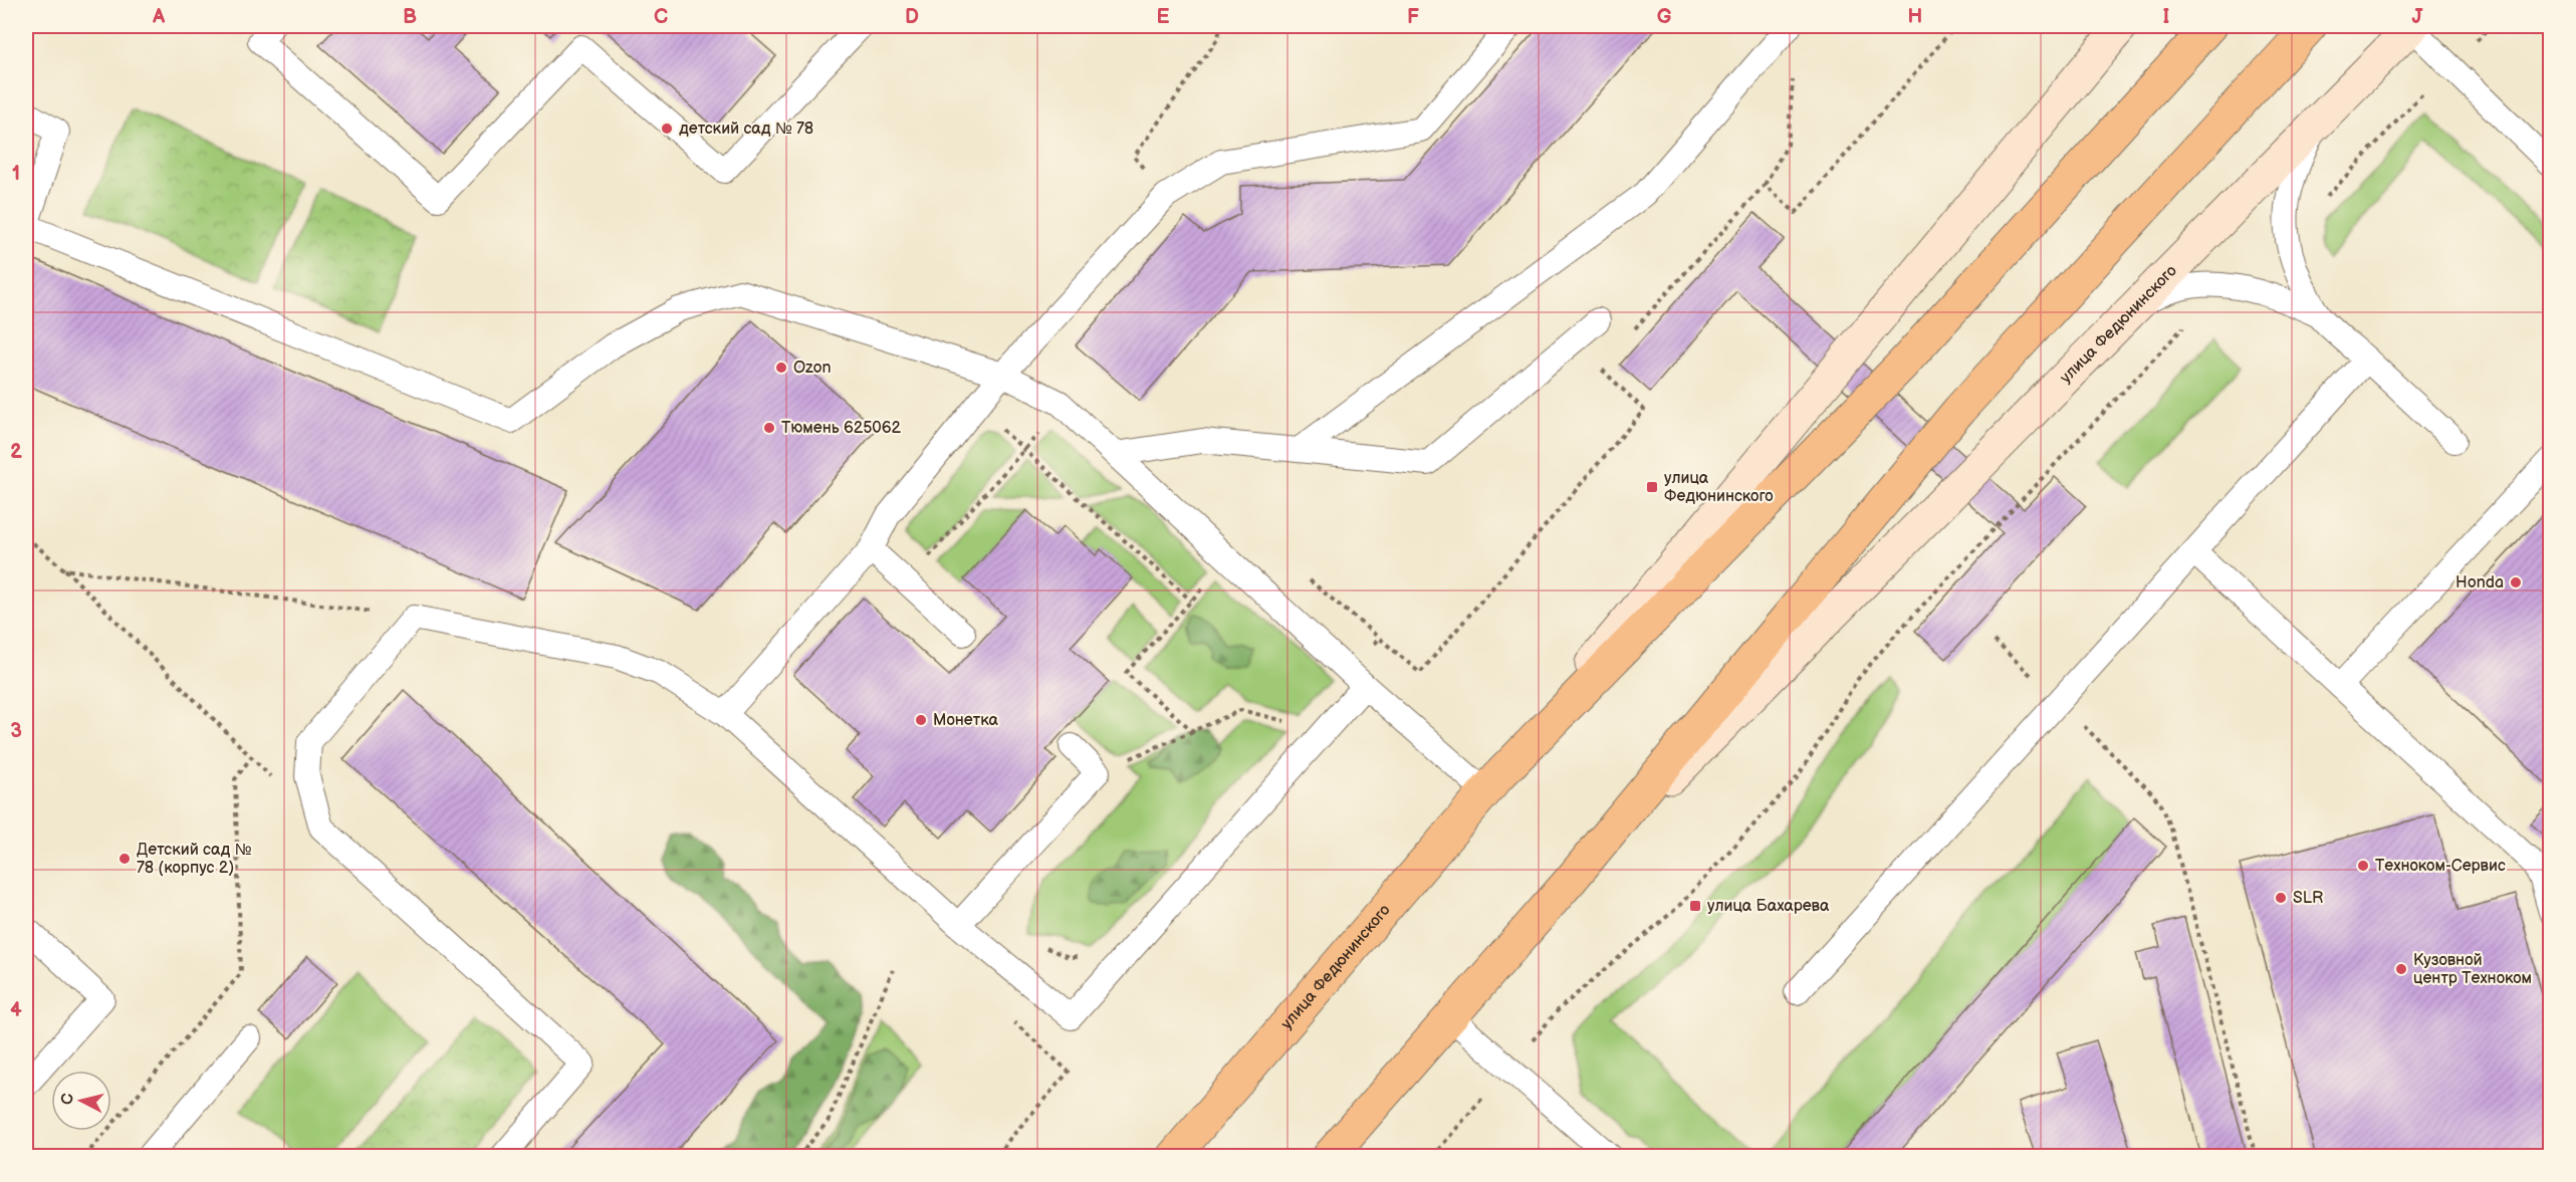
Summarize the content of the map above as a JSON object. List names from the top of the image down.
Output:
{
  "streets": {
    "highway": ["улица Федюнинского"]
  },
  "places": {
    "other": [
      "детский сад № 78",
      "Ozon",
      "Тюмень 625062",
      "Honda",
      "Монетка",
      "Детский сад № 78 (корпус 2)",
      "Техноком-Сервис",
      "SLR",
      "Кузовной центр Техноком"
    ],
    "transit": ["улица Федюнинского", "улица Бахарева"]
  },
  "north": "left",
  "grid": {
    "columns": [
      "A",
      "B",
      "C",
      "D",
      "E",
      "F",
      "G",
      "H",
      "I",
      "J"
    ],
    "rows": [
      "1",
      "2",
      "3",
      "4"
    ]
  }
}
